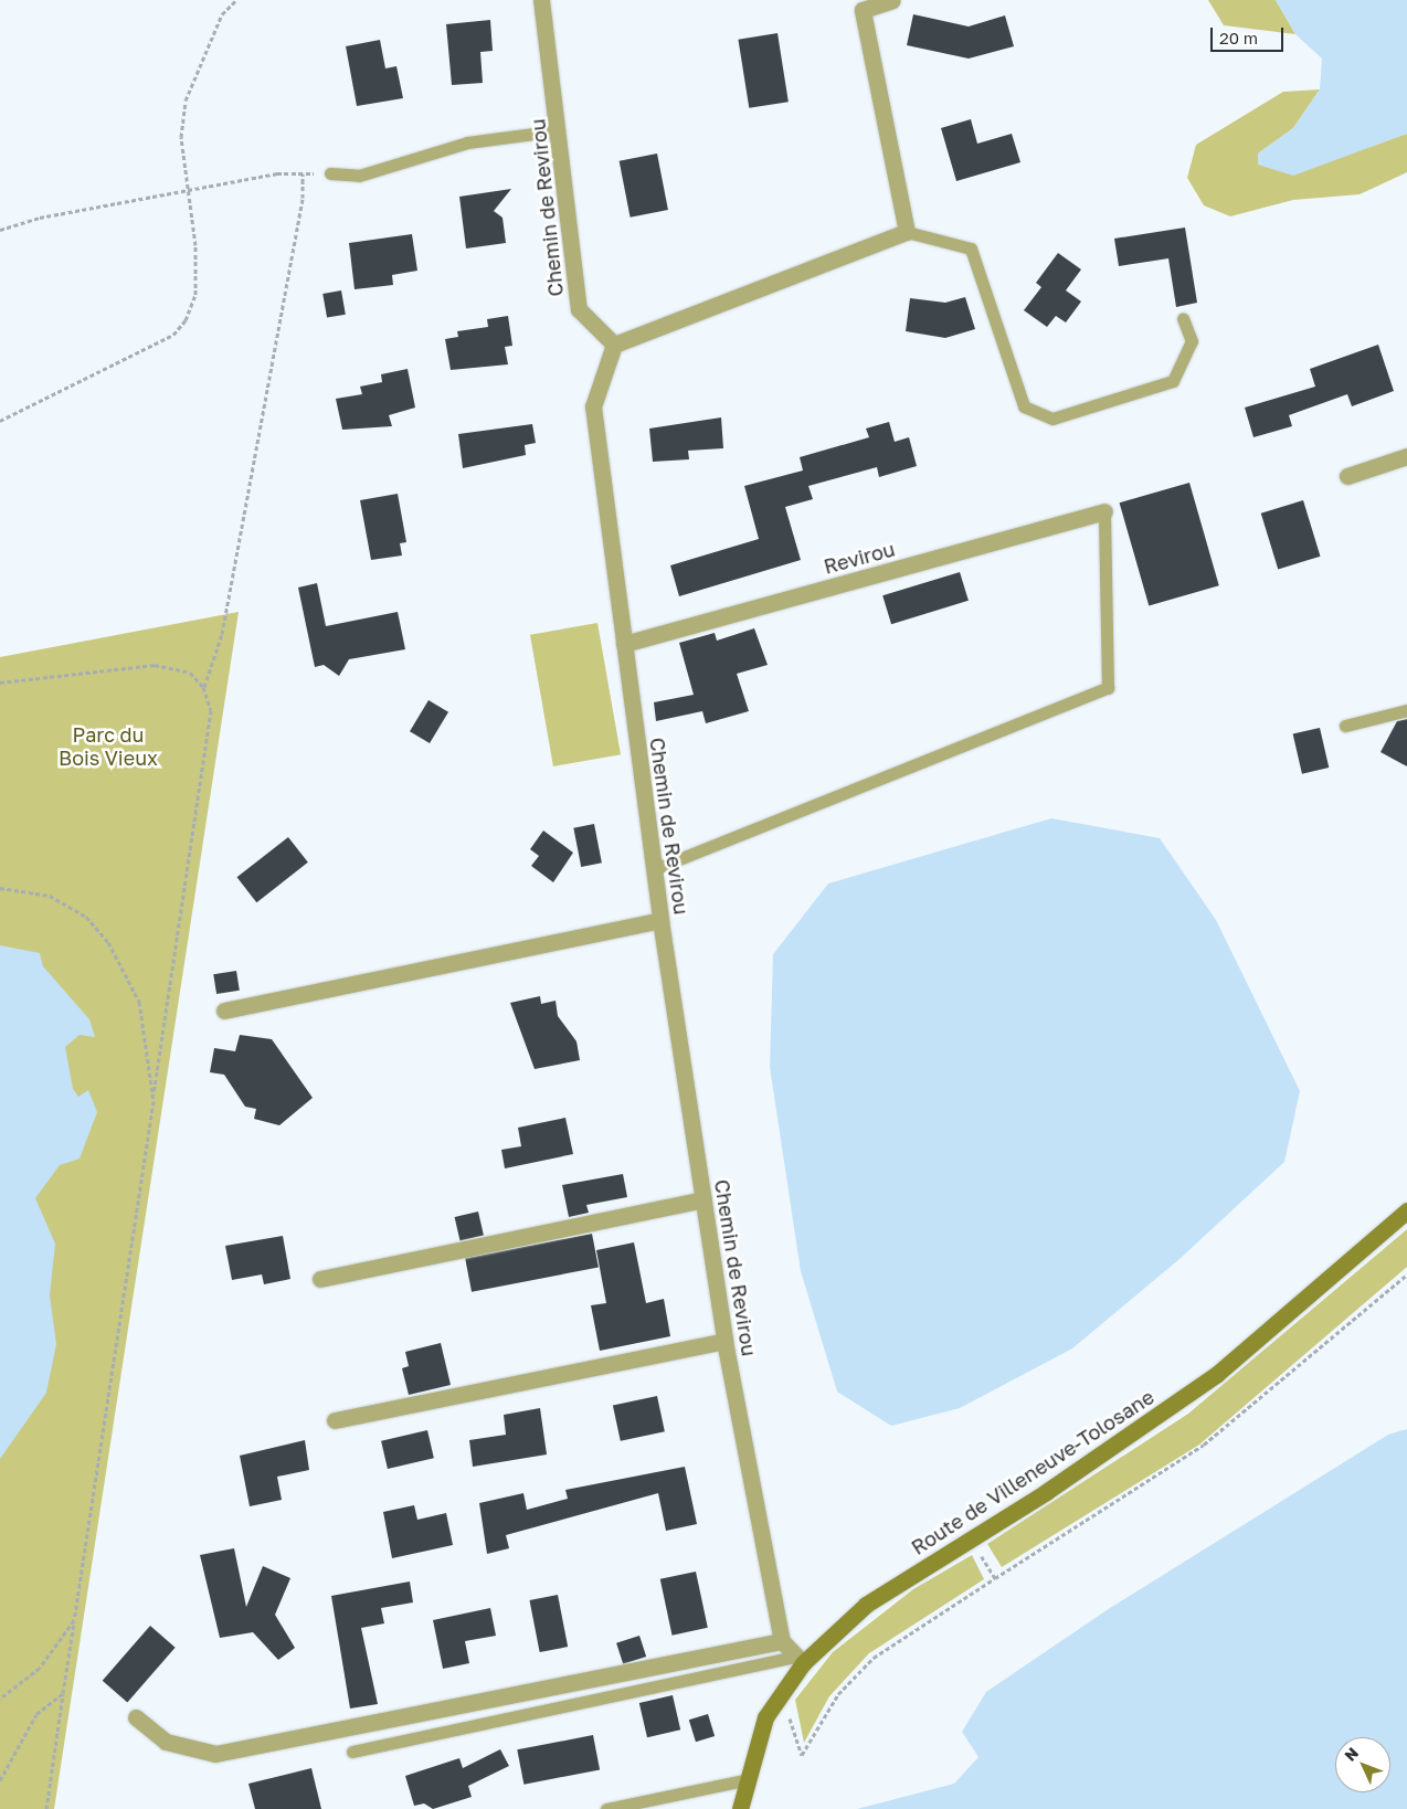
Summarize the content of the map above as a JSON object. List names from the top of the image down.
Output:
{
  "streets": {
    "street": ["Chemin de Revirou", "Revirou", "Route de Villeneuve-Tolosane"]
  },
  "crossings": [
    ["Chemin de Revirou", "Revirou"],
    ["Chemin de Revirou", "Route de Villeneuve-Tolosane"]
  ],
  "parks": ["Parc du Bois Vieux"],
  "scale_bar": "20 m",
  "north": "top left"
}
